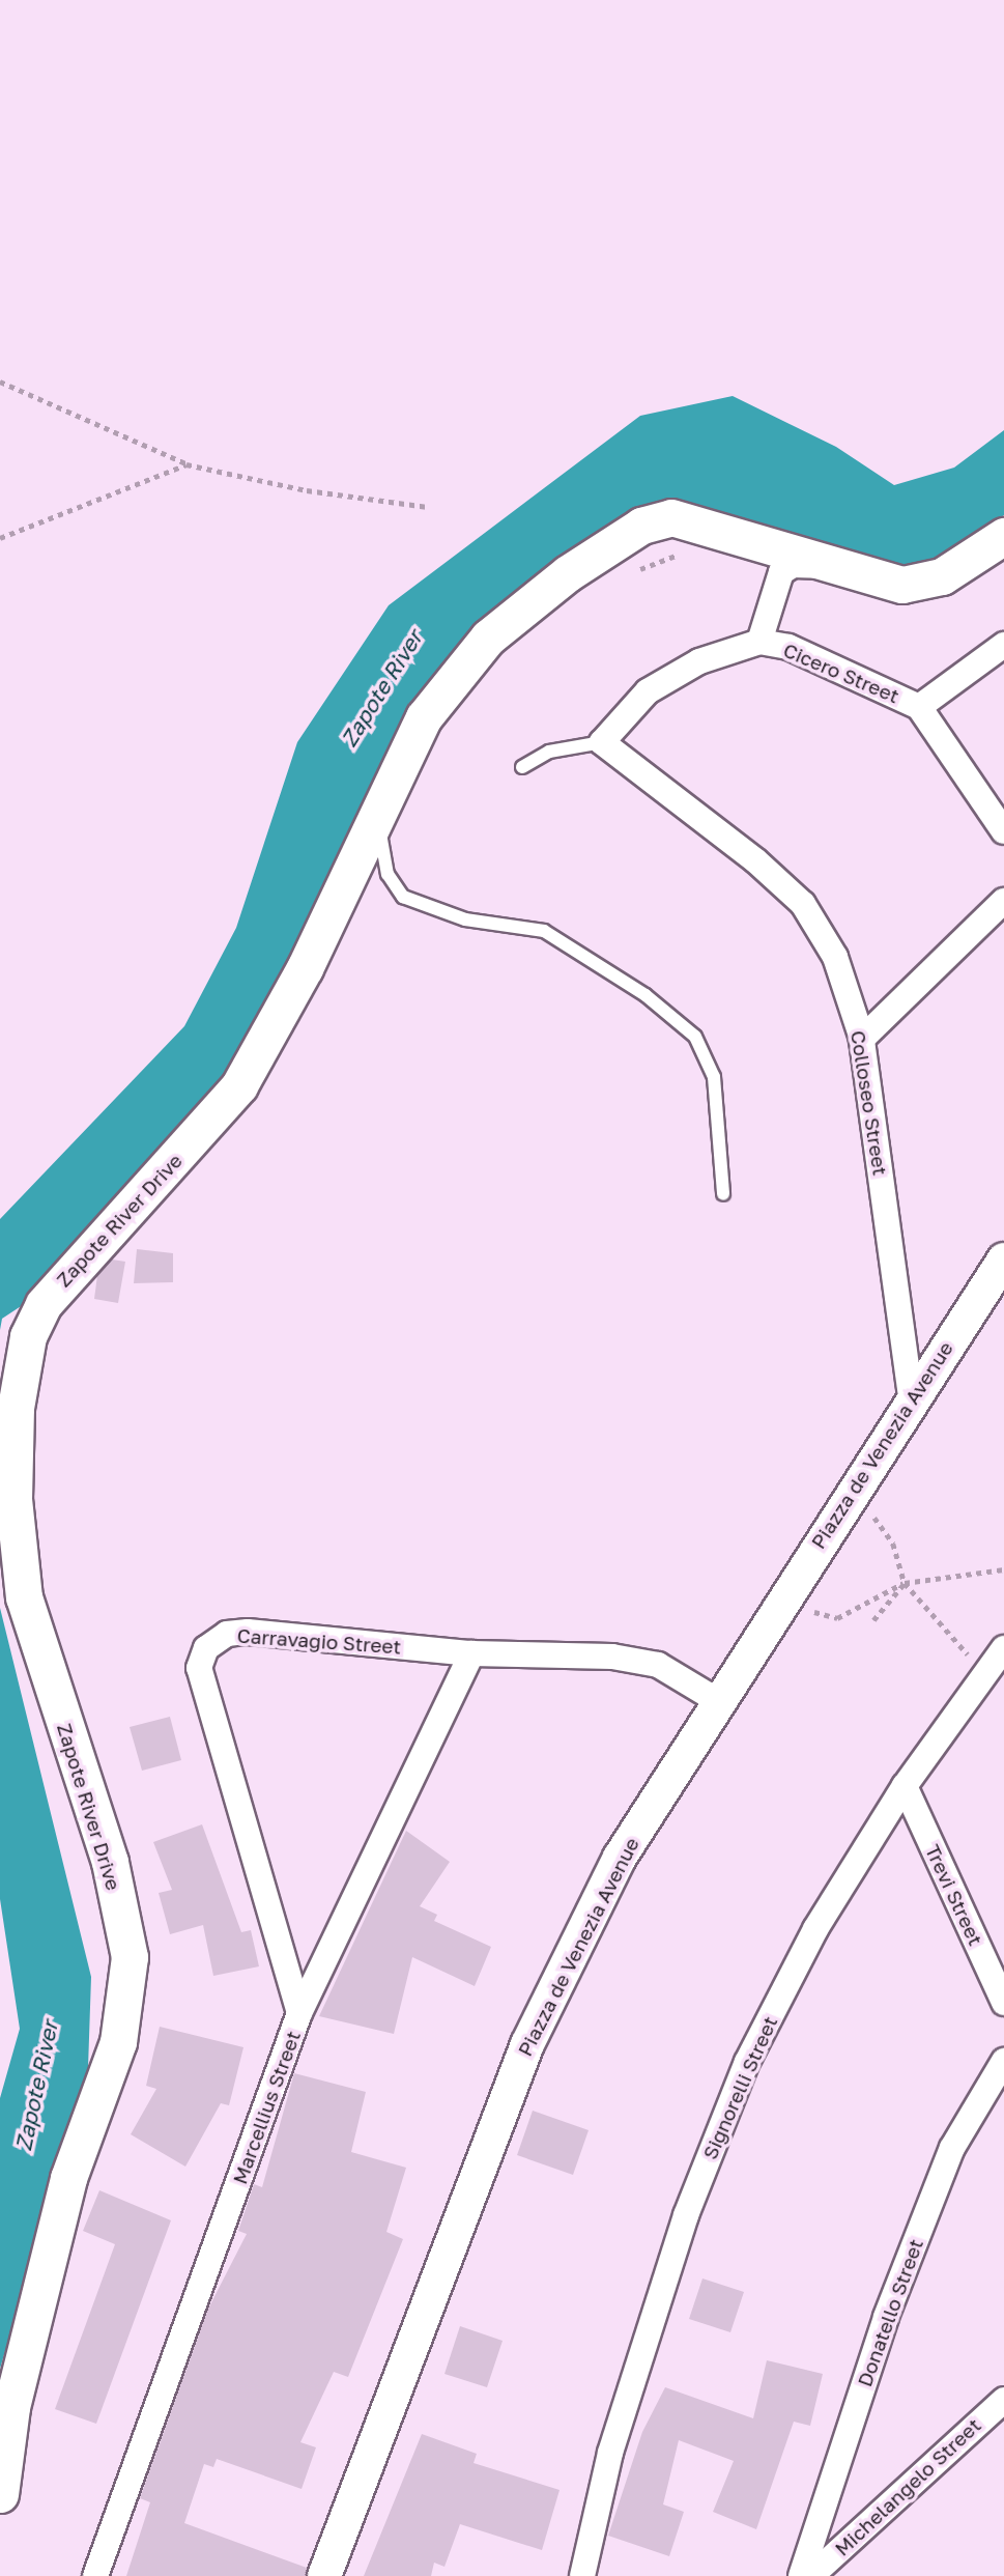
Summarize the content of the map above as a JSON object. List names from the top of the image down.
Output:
{
  "streets": {
    "main road": ["Zapote River Drive"],
    "street": [
      "Cicero Street",
      "Colloseo Street",
      "Piazza de Venezia Avenue",
      "Carravagio Street",
      "Trevi Street",
      "Signorelli Street",
      "Marcellius Street",
      "Donatello Street",
      "Michelangelo Street"
    ]
  },
  "crossings": [
    ["Cicero Street", "Colloseo Street"],
    ["Cicero Street", "Zapote River Drive"],
    ["Colloseo Street", "Piazza de Venezia Avenue"],
    ["Piazza de Venezia Avenue", "Carravagio Street"],
    ["Carravagio Street", "Marcellius Street"],
    ["Trevi Street", "Signorelli Street"]
  ],
  "water": ["Zapote River"]
}
